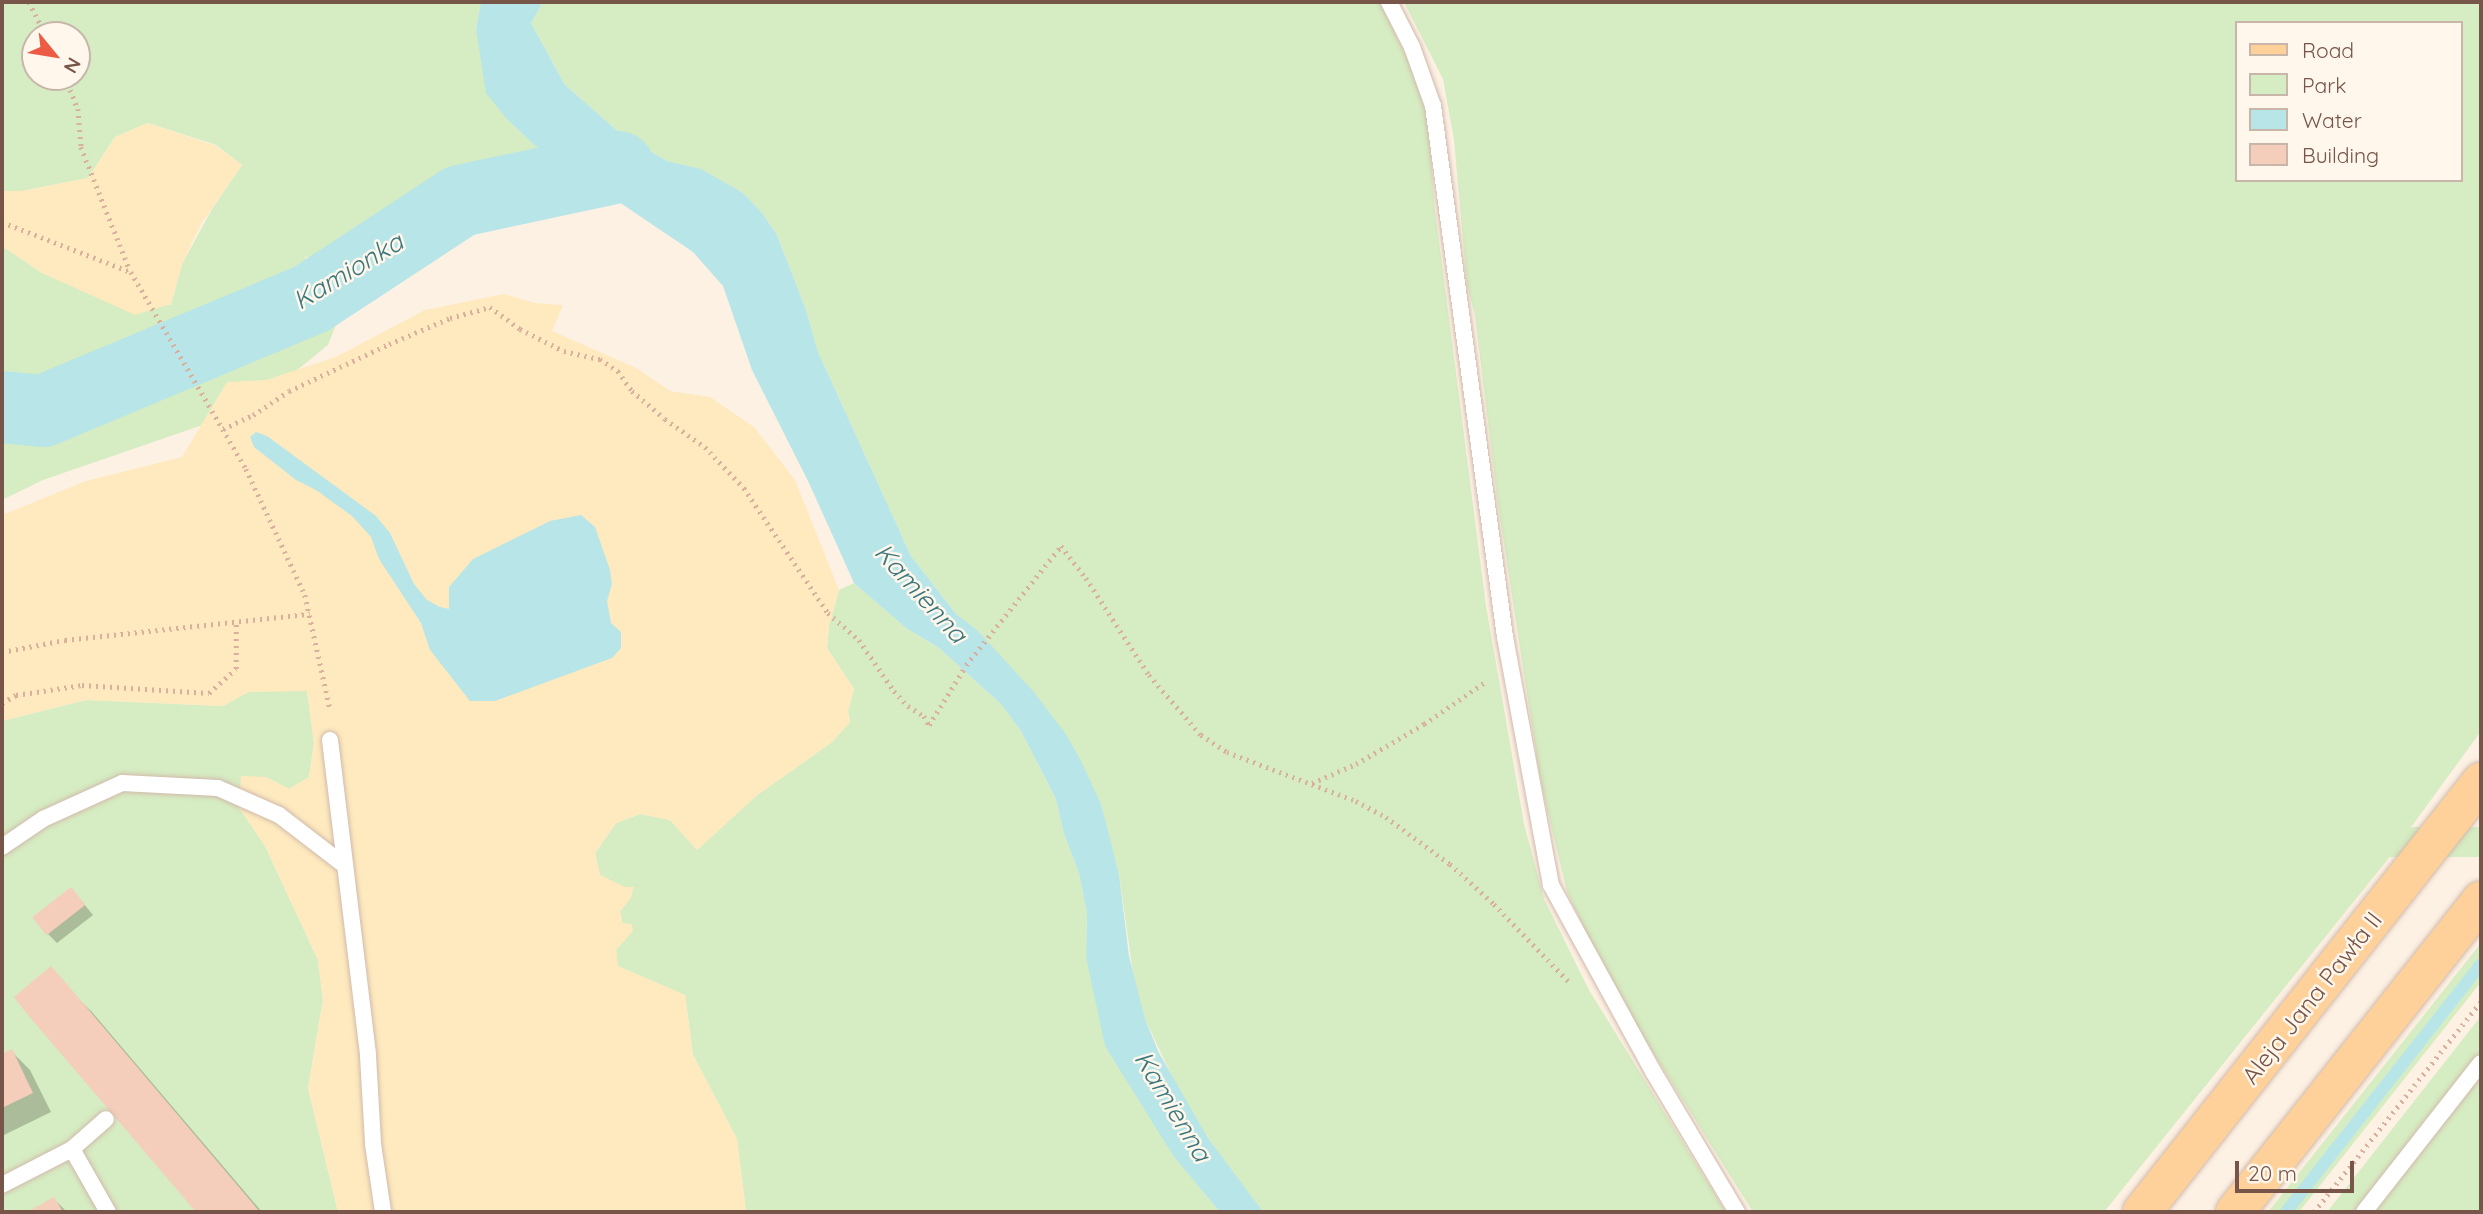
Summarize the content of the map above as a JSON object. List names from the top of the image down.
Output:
{
  "streets": {
    "main road": ["Aleja Jana Pawła II"]
  },
  "water": ["Kamionka", "Kamienna"],
  "legend": [
    "Road",
    "Park",
    "Water",
    "Building"
  ],
  "scale_bar": "20 m",
  "north": "bottom right"
}
